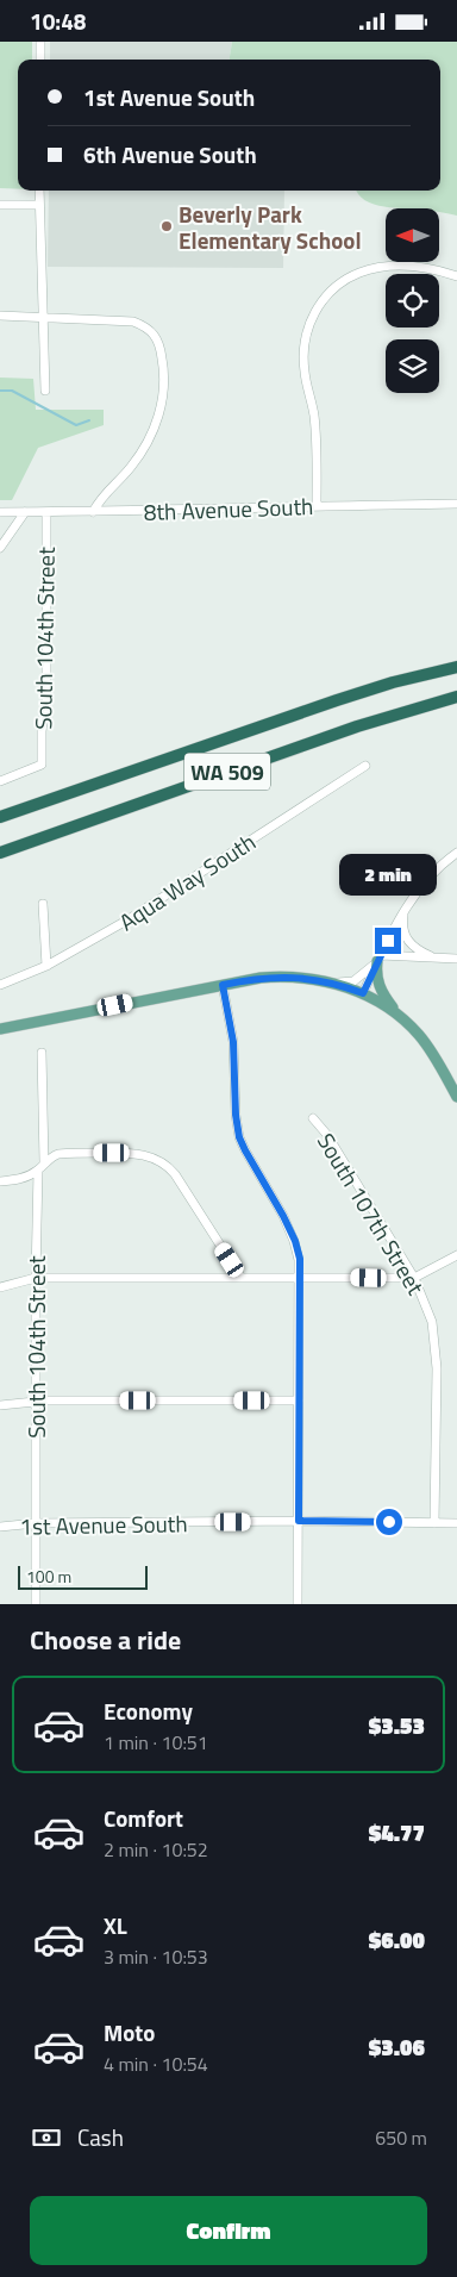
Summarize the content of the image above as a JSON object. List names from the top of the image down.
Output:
{
  "streets": {
    "highway": ["WA 509"],
    "street": [
      "8th Avenue South",
      "South 104th Street",
      "Aqua Way South",
      "South 107th Street",
      "1st Avenue South"
    ]
  },
  "crossings": [
    ["8th Avenue South", "South 104th Street"],
    ["South 104th Street", "1st Avenue South"],
    ["South 107th Street", "1st Avenue South"]
  ],
  "places": ["Beverly Park Elementary School"],
  "scale_bar": "100 m",
  "north": "left",
  "page": {
    "status": "10:48",
    "banner": ["1st Avenue South", "6th Avenue South"],
    "bubble": "2 min",
    "scale": "100 m",
    "heading": "Choose a ride",
    "list": [
      {
        "name": "Economy",
        "note": "1 min · 10:51",
        "value": "$3.53"
      },
      {
        "name": "Comfort",
        "note": "2 min · 10:52",
        "value": "$4.77"
      },
      {
        "name": "XL",
        "note": "3 min · 10:53",
        "value": "$6.00"
      },
      {
        "name": "Moto",
        "note": "4 min · 10:54",
        "value": "$3.06"
      }
    ],
    "pay": ["Cash", "650 m"],
    "buttons": "Confirm"
  }
}
